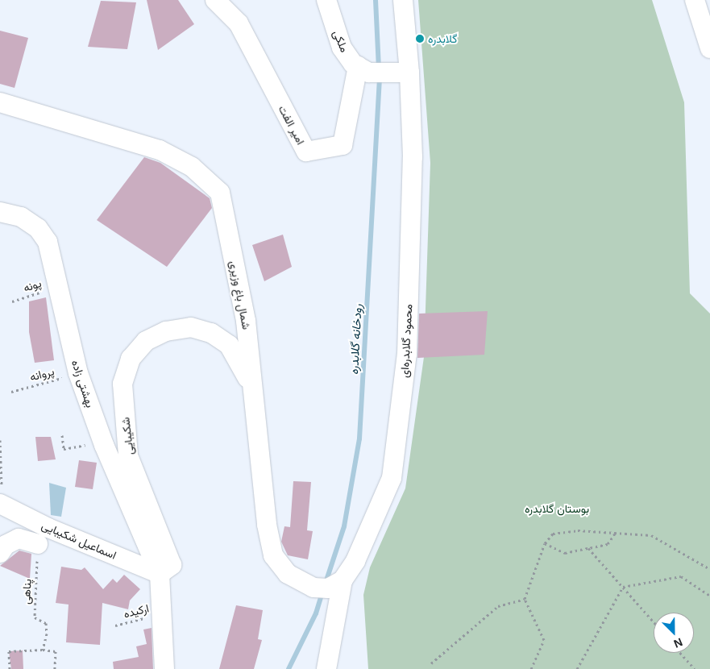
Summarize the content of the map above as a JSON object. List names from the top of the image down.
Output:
{
  "streets": {
    "street": [
      "ملکی",
      "امیر الفت",
      "شمال باغ وزیری",
      "محمود گلابدره‌ای",
      "بهشتی زاده",
      "شکیبایی",
      "اسماعیل شکیبایی"
    ],
    "path": [
      "پونه",
      "پروانه",
      "پناهی",
      "ارکیده"
    ]
  },
  "crossings": [
    ["ملکی", "امیر الفت"],
    ["پونه", "بهشتی زاده"],
    ["شمال باغ وزیری", "محمود گلابدره‌ای"],
    ["شمال باغ وزیری", "شکیبایی"],
    ["پروانه", "بهشتی زاده"],
    ["بهشتی زاده", "شکیبایی"],
    ["بهشتی زاده", "اسماعیل شکیبایی"],
    ["شکیبایی", "اسماعیل شکیبایی"]
  ],
  "water": ["رودخانه گلابدره"],
  "parks": ["بوستان گلابدره"],
  "places": ["گلابدره"],
  "north": "bottom right"
}
